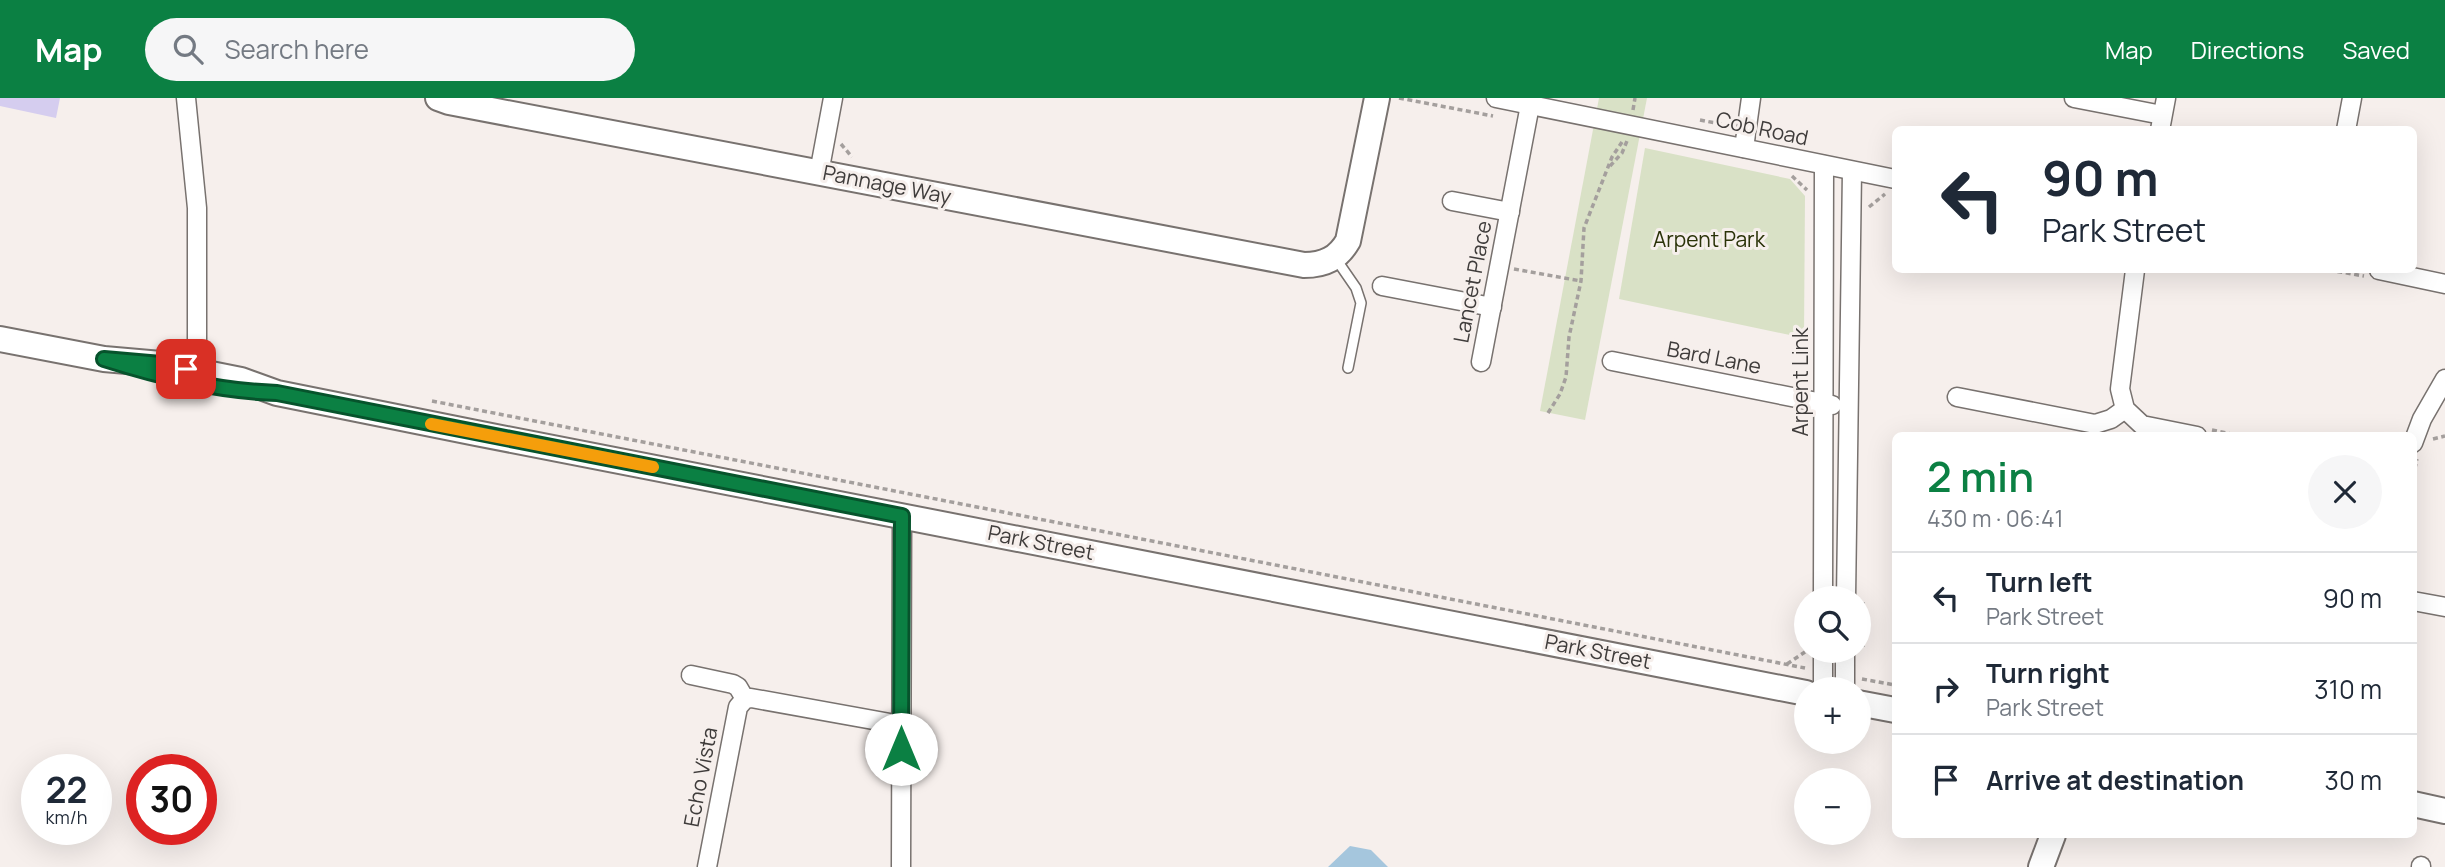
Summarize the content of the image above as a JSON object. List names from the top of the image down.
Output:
{
  "streets": {
    "street": [
      "Cob Road",
      "Pannage Way",
      "Lancet Place",
      "Bard Lane",
      "Arpent Link",
      "Park Street",
      "Echo Vista"
    ]
  },
  "crossings": [
    ["Cob Road", "Lancet Place"],
    ["Cob Road", "Arpent Link"],
    ["Bard Lane", "Arpent Link"]
  ],
  "parks": ["Arpent Park"],
  "page": {
    "header": "Map",
    "search": "Search here",
    "nav": ["Map", "Directions", "Saved"],
    "turn": ["90 m", "Park Street"],
    "heading": ["2 min", "430 m · 06:41"],
    "list": [
      {
        "name": "Turn left",
        "note": "Park Street",
        "value": "90 m"
      },
      {
        "name": "Turn right",
        "note": "Park Street",
        "value": "310 m"
      },
      {
        "name": "Arrive at destination",
        "value": "30 m"
      }
    ],
    "map_buttons": ["+", "−"],
    "speed": "22 km/h",
    "limit": "30"
  }
}
